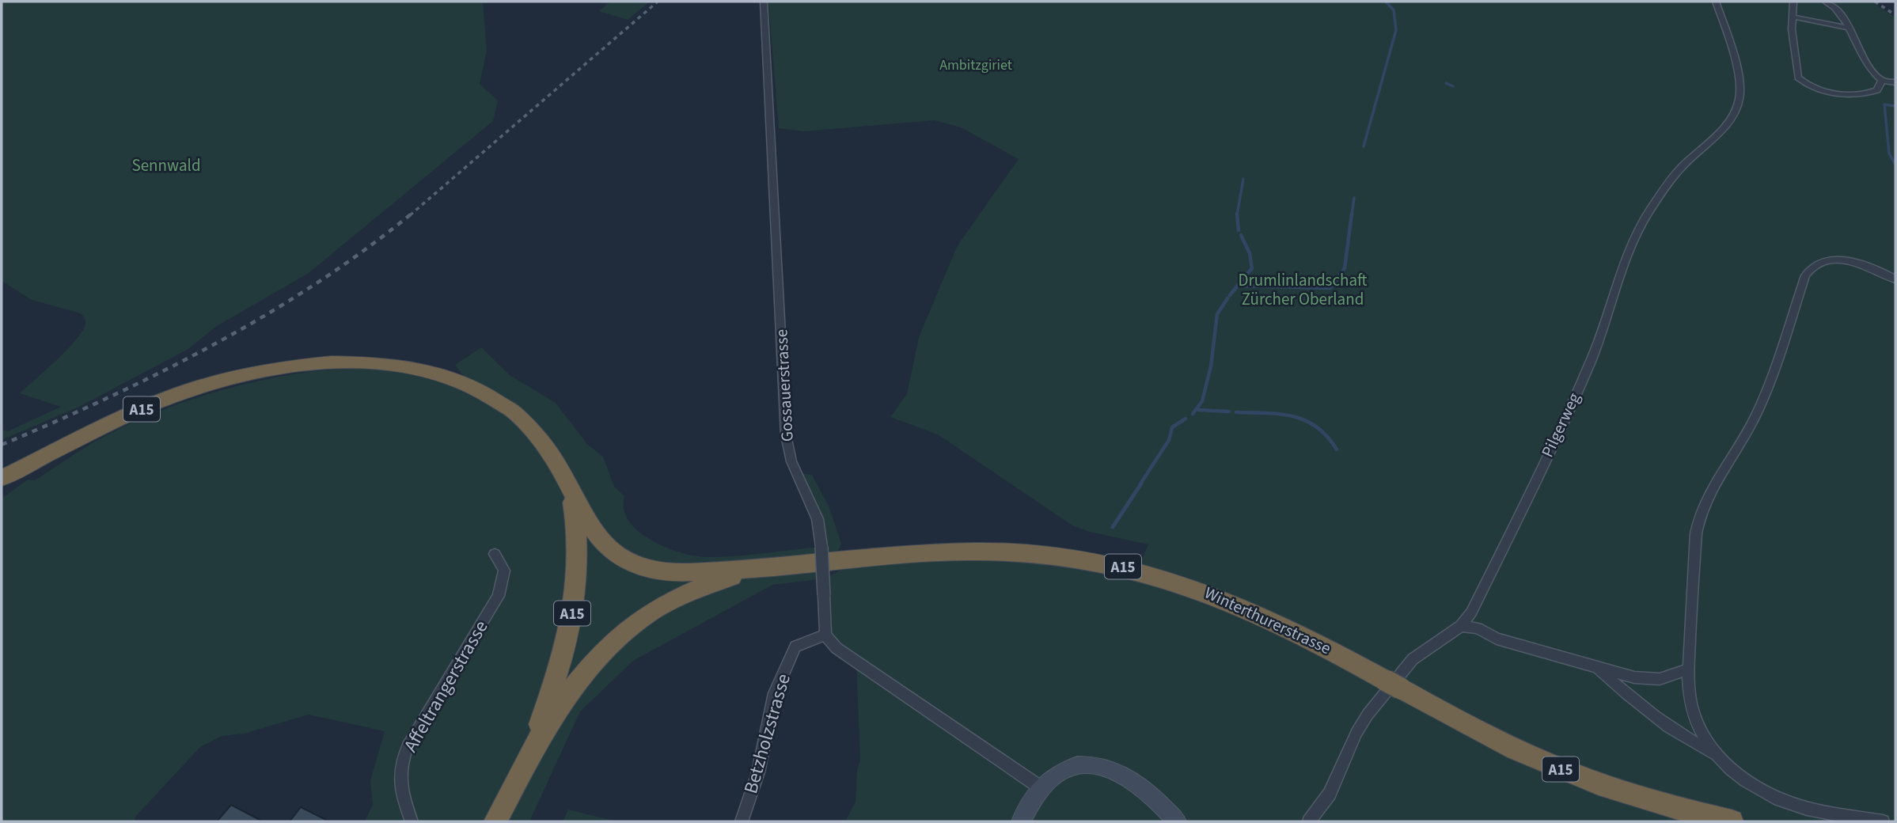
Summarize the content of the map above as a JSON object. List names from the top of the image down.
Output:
{
  "streets": {
    "highway": ["A15", "Winterthurerstrasse"],
    "street": [
      "Gossauerstrasse",
      "Pilgerweg",
      "Affeltrangerstrasse",
      "Betzholzstrasse"
    ]
  },
  "crossings": [
    ["Gossauerstrasse", "Betzholzstrasse"],
    ["A15", "Winterthurerstrasse"]
  ],
  "parks": ["Ambitzgiriet", "Sennwald", "Drumlinlandschaft Zürcher Oberland"]
}
